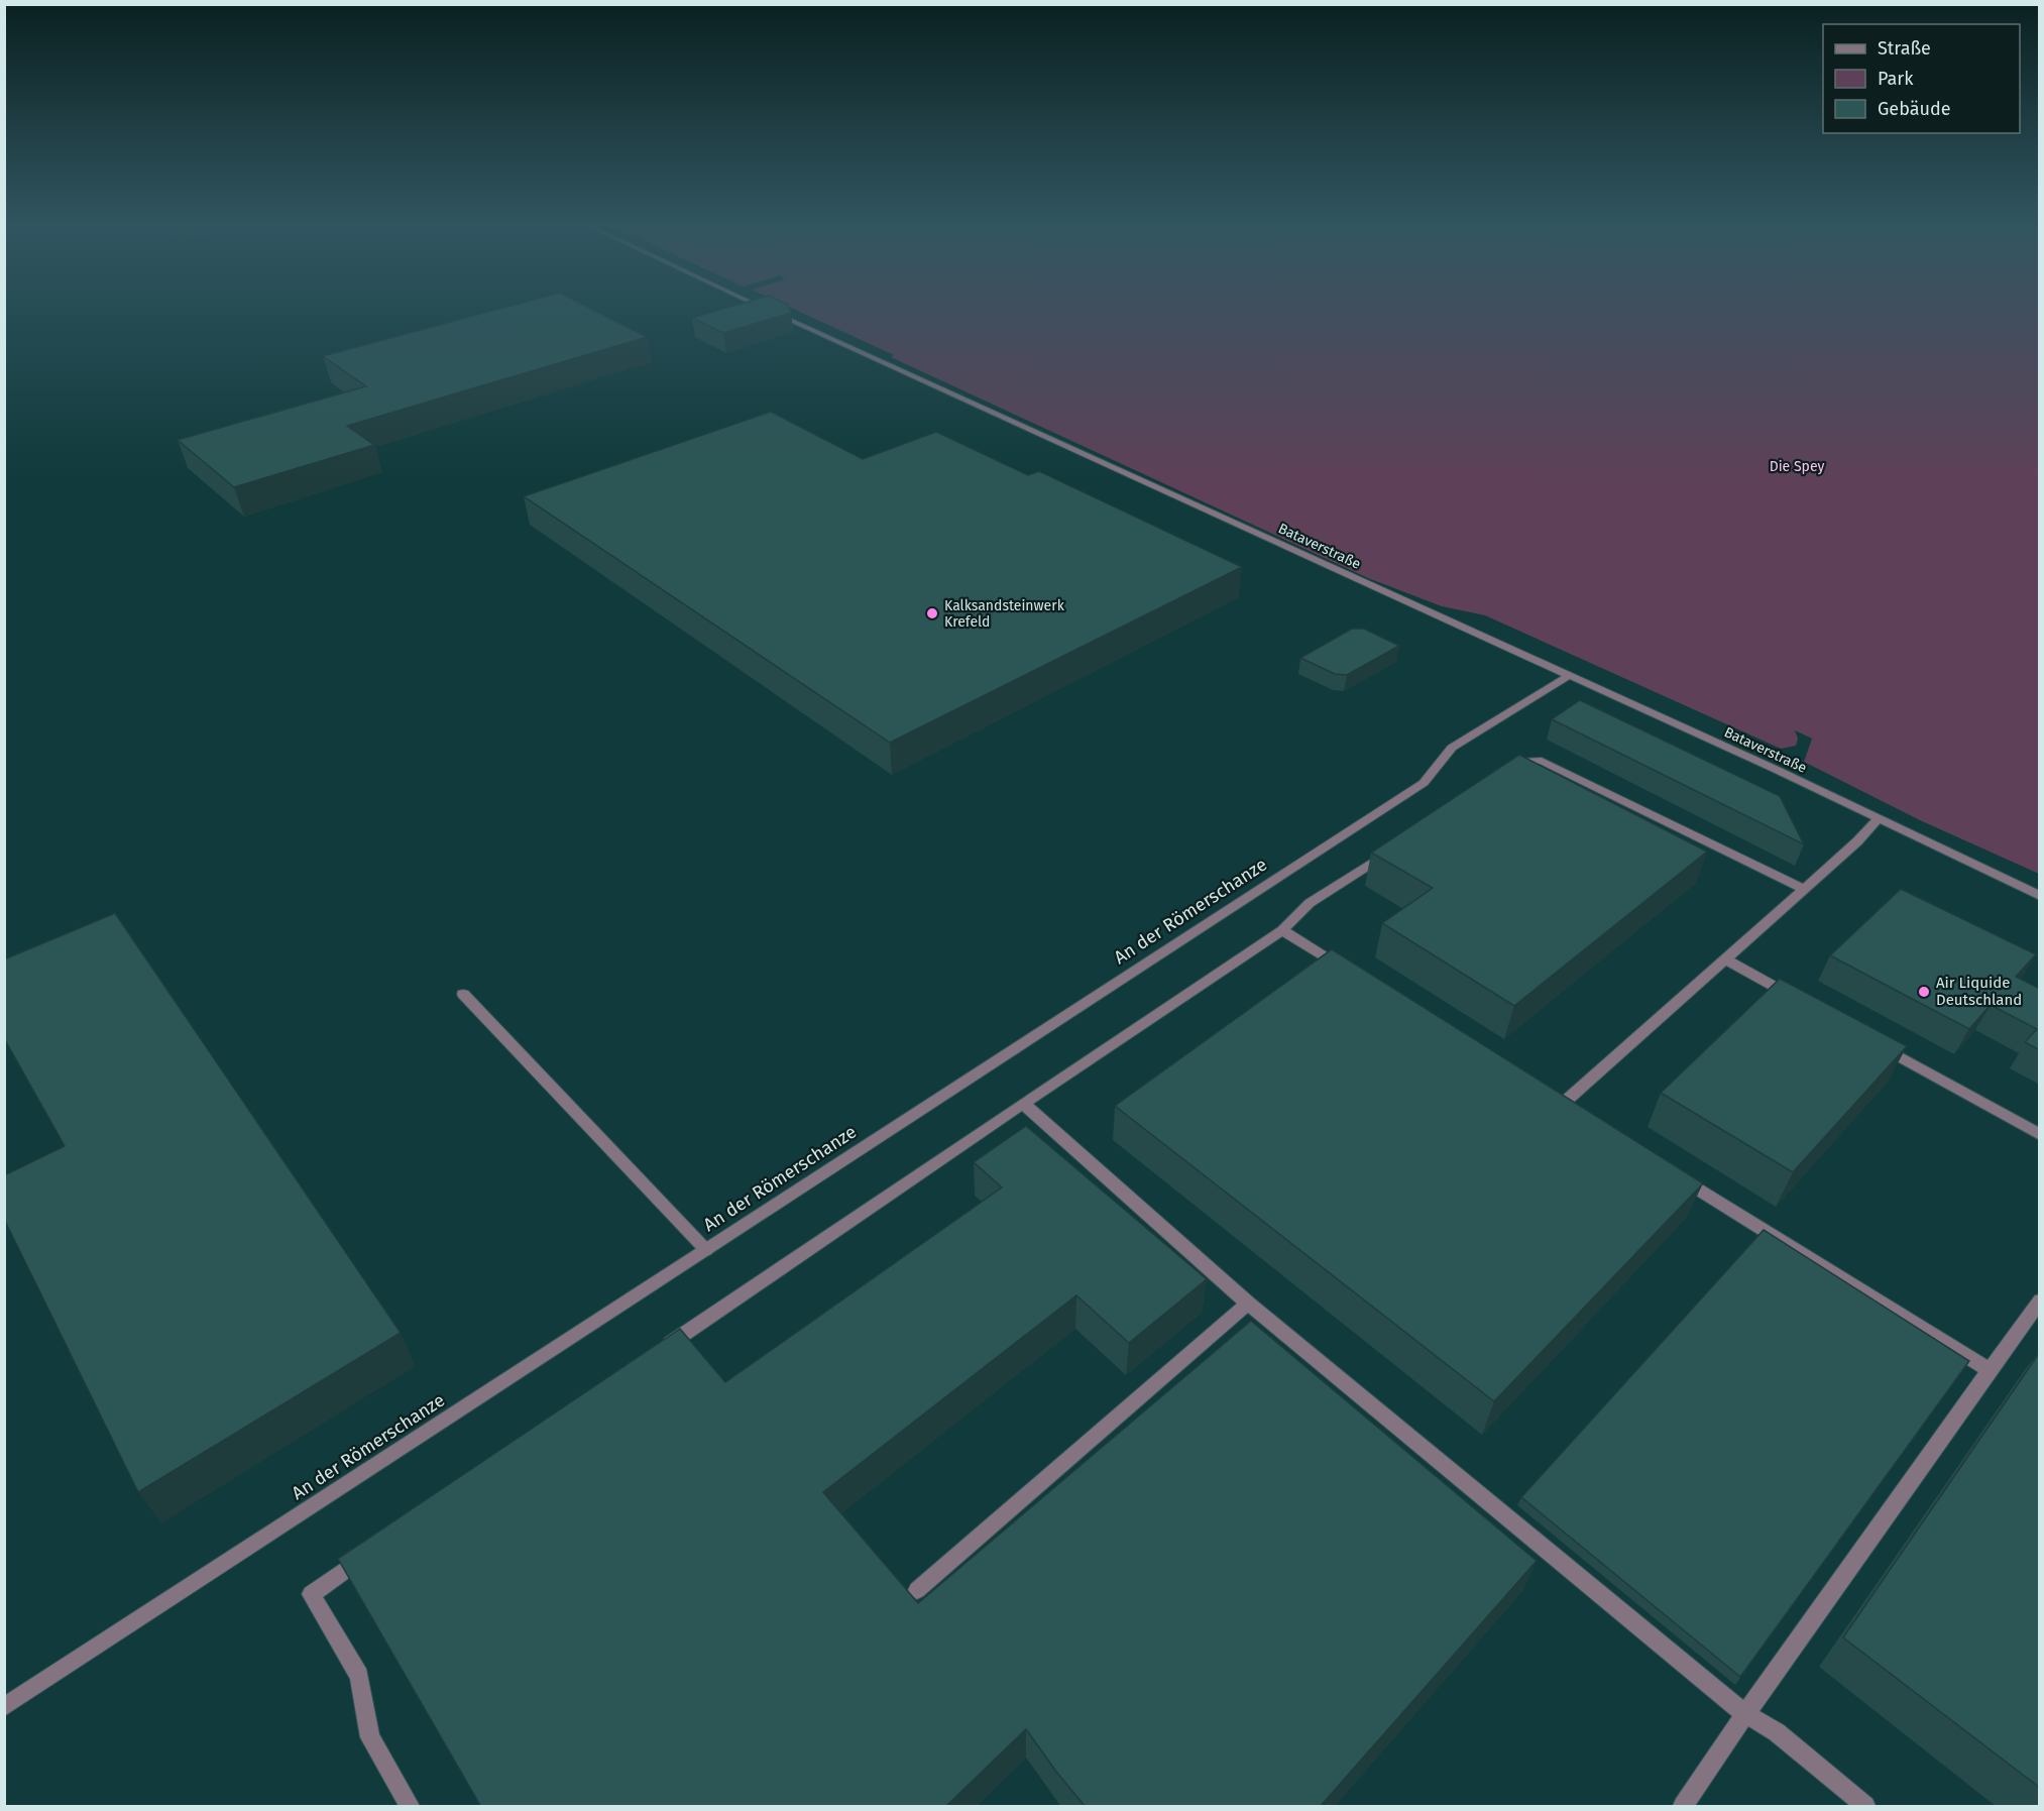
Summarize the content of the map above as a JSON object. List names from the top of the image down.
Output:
{
  "streets": {
    "street": ["Bataverstraße", "An der Römerschanze"]
  },
  "crossings": [
    ["Bataverstraße", "An der Römerschanze"]
  ],
  "parks": ["Die Spey"],
  "places": ["Kalksandsteinwerk Krefeld", "Air Liquide Deutschland"],
  "legend": ["Straße", "Park", "Gebäude"]
}
